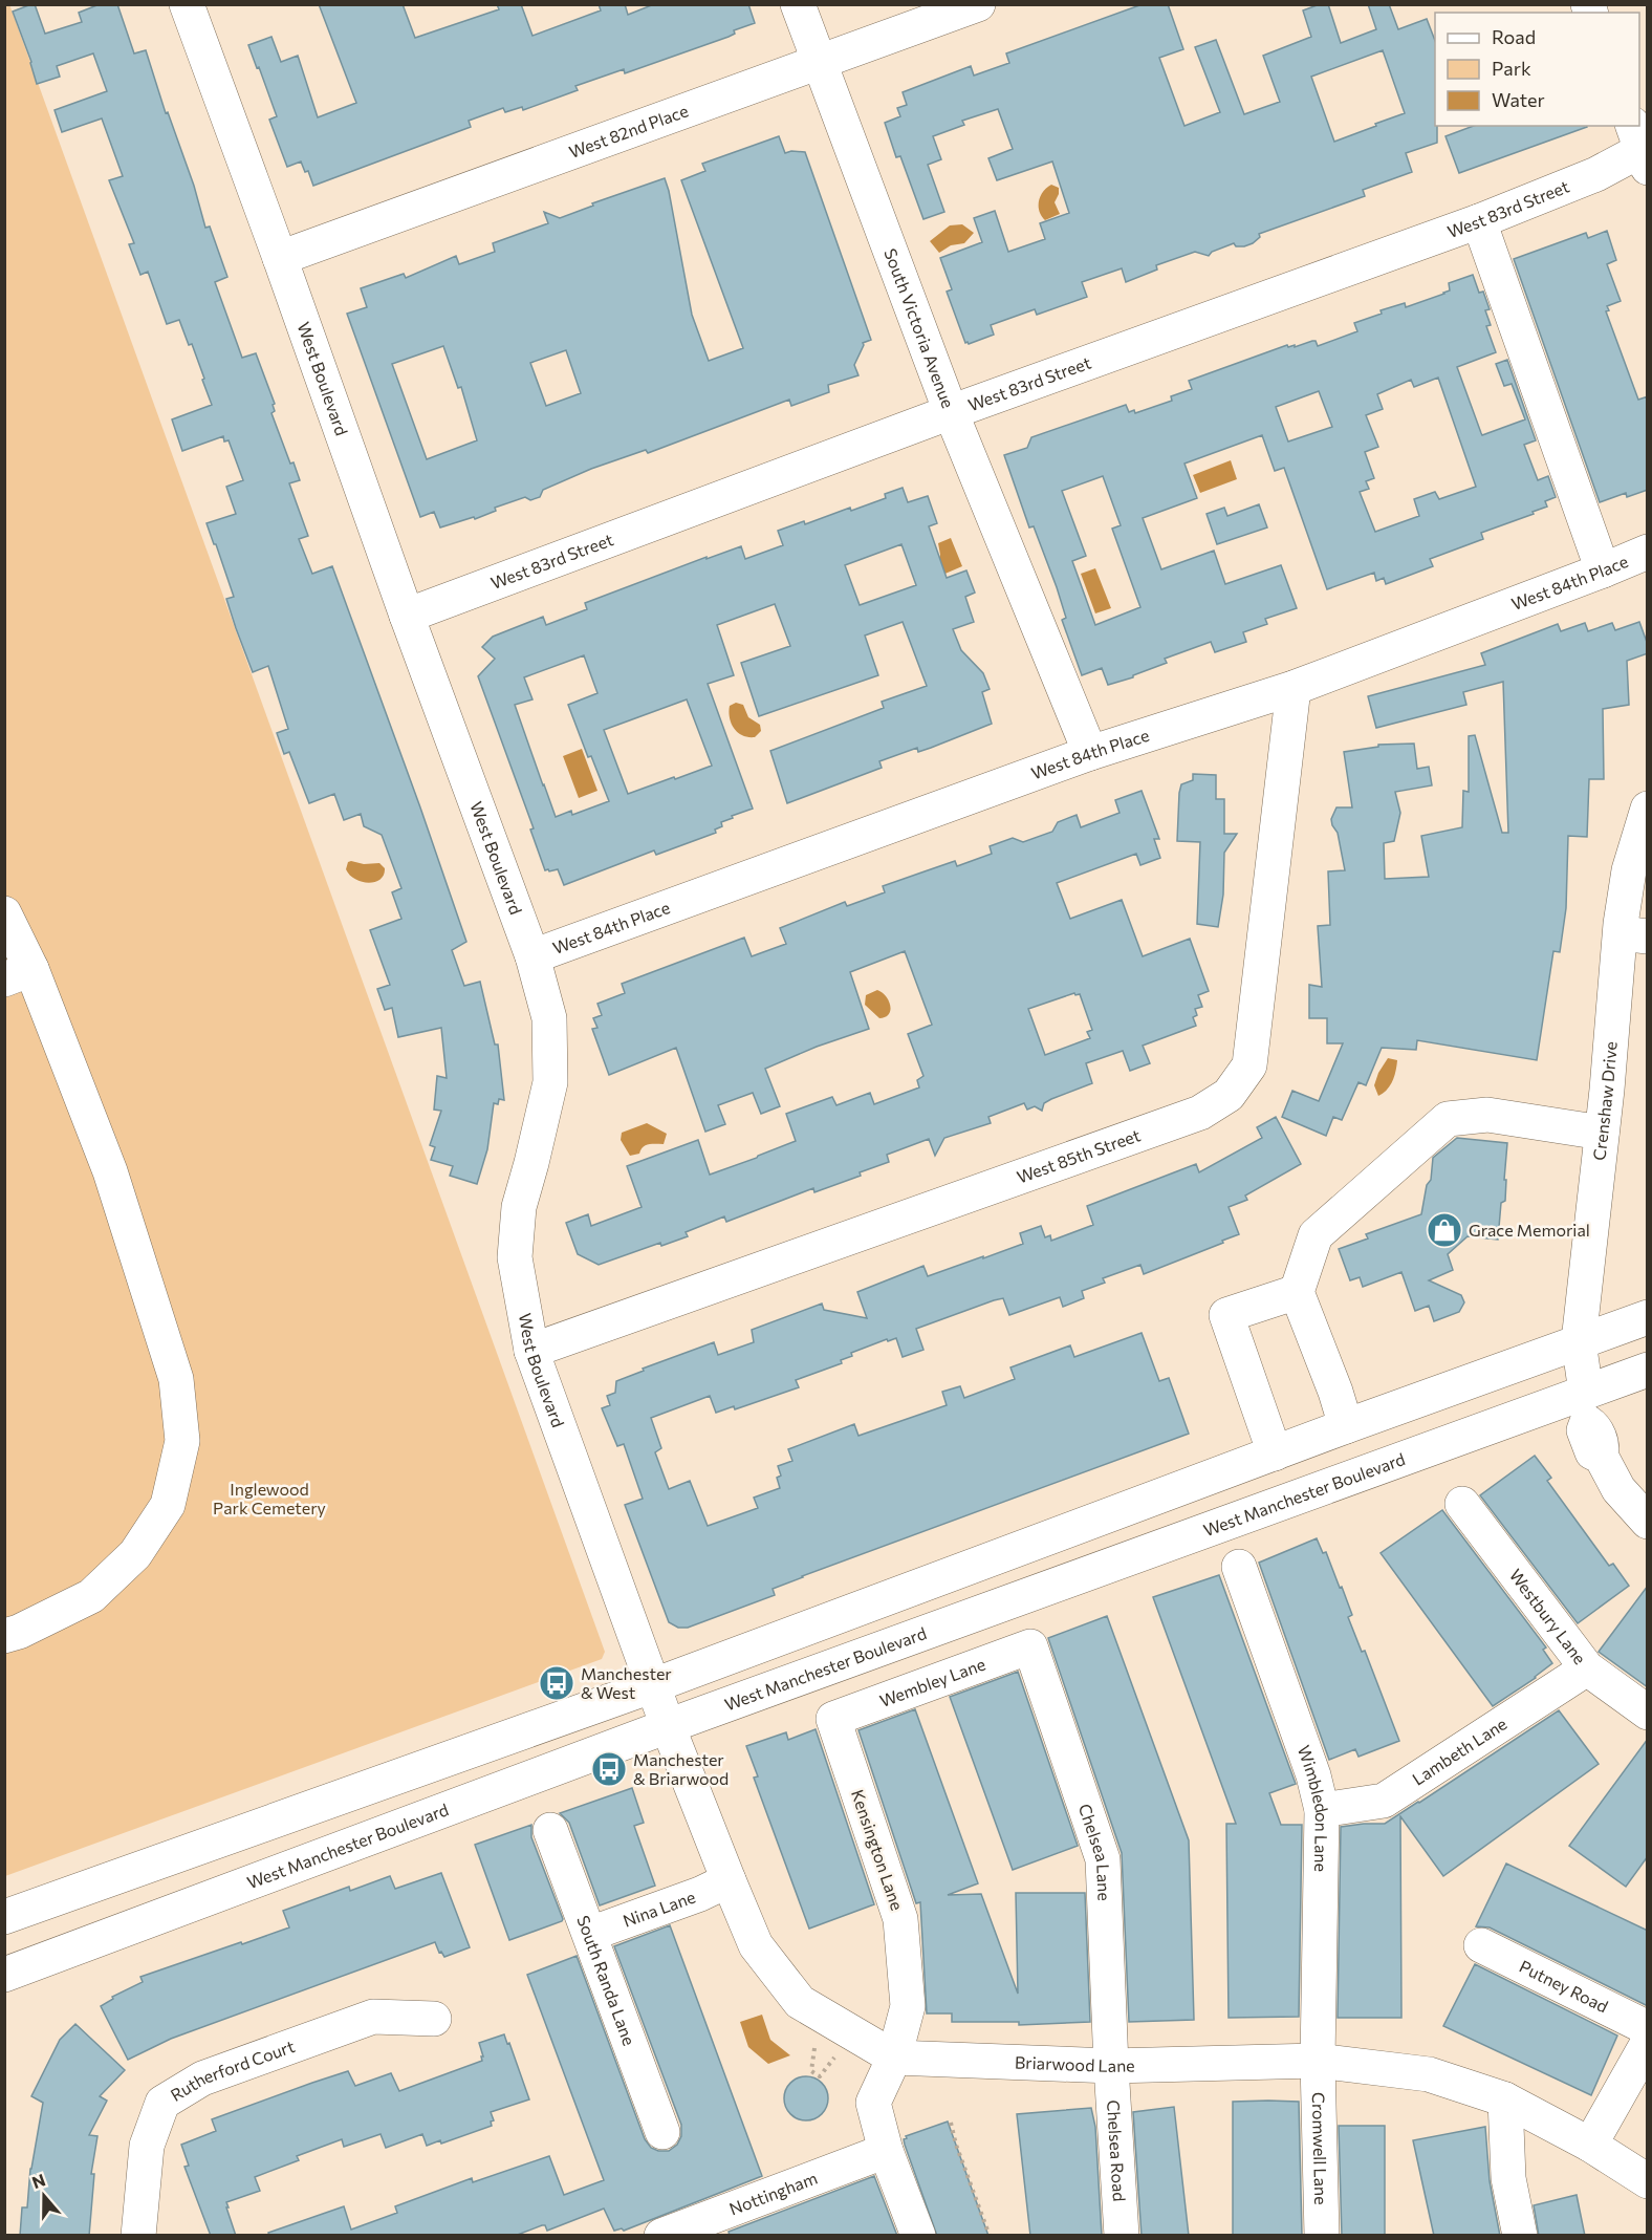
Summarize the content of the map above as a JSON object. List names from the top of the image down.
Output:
{
  "streets": {
    "street": [
      "West 82nd Place",
      "West 83rd Street",
      "South Victoria Avenue",
      "West Boulevard",
      "West 84th Place",
      "Crenshaw Drive",
      "West 85th Street",
      "West Manchester Boulevard",
      "Westbury Lane",
      "Wembley Lane",
      "Lambeth Lane",
      "Wimbledon Lane",
      "Kensington Lane",
      "Chelsea Lane",
      "Nina Lane",
      "South Randa Lane",
      "Putney Road",
      "Briarwood Lane",
      "Rutherford Court",
      "Cromwell Lane",
      "Chelsea Road",
      "Nottingham"
    ]
  },
  "crossings": [
    ["West 82nd Place", "South Victoria Avenue"],
    ["West 82nd Place", "West Boulevard"],
    ["West 83rd Street", "South Victoria Avenue"],
    ["West 83rd Street", "West Boulevard"],
    ["South Victoria Avenue", "West 84th Place"],
    ["West Boulevard", "West 84th Place"],
    ["West Boulevard", "West 85th Street"],
    ["West Boulevard", "West Manchester Boulevard"],
    ["West Boulevard", "Briarwood Lane"],
    ["West 84th Place", "West 85th Street"],
    ["Crenshaw Drive", "West Manchester Boulevard"],
    ["West Manchester Boulevard", "Briarwood Lane"],
    ["Westbury Lane", "Lambeth Lane"],
    ["Wembley Lane", "Kensington Lane"],
    ["Wembley Lane", "Chelsea Lane"],
    ["Lambeth Lane", "Wimbledon Lane"],
    ["Wimbledon Lane", "Briarwood Lane"],
    ["Wimbledon Lane", "Cromwell Lane"],
    ["Kensington Lane", "Briarwood Lane"],
    ["Kensington Lane", "Nottingham"],
    ["Chelsea Lane", "Briarwood Lane"],
    ["Chelsea Lane", "Chelsea Road"],
    ["Nina Lane", "South Randa Lane"],
    ["Nina Lane", "Briarwood Lane"],
    ["Briarwood Lane", "Cromwell Lane"],
    ["Briarwood Lane", "Chelsea Road"]
  ],
  "parks": ["Inglewood Park Cemetery"],
  "places": {
    "shop": ["Grace Memorial"],
    "bus stop": ["Manchester & West", "Manchester & Briarwood"]
  },
  "legend": ["Road", "Park", "Water"],
  "north": "top"
}
